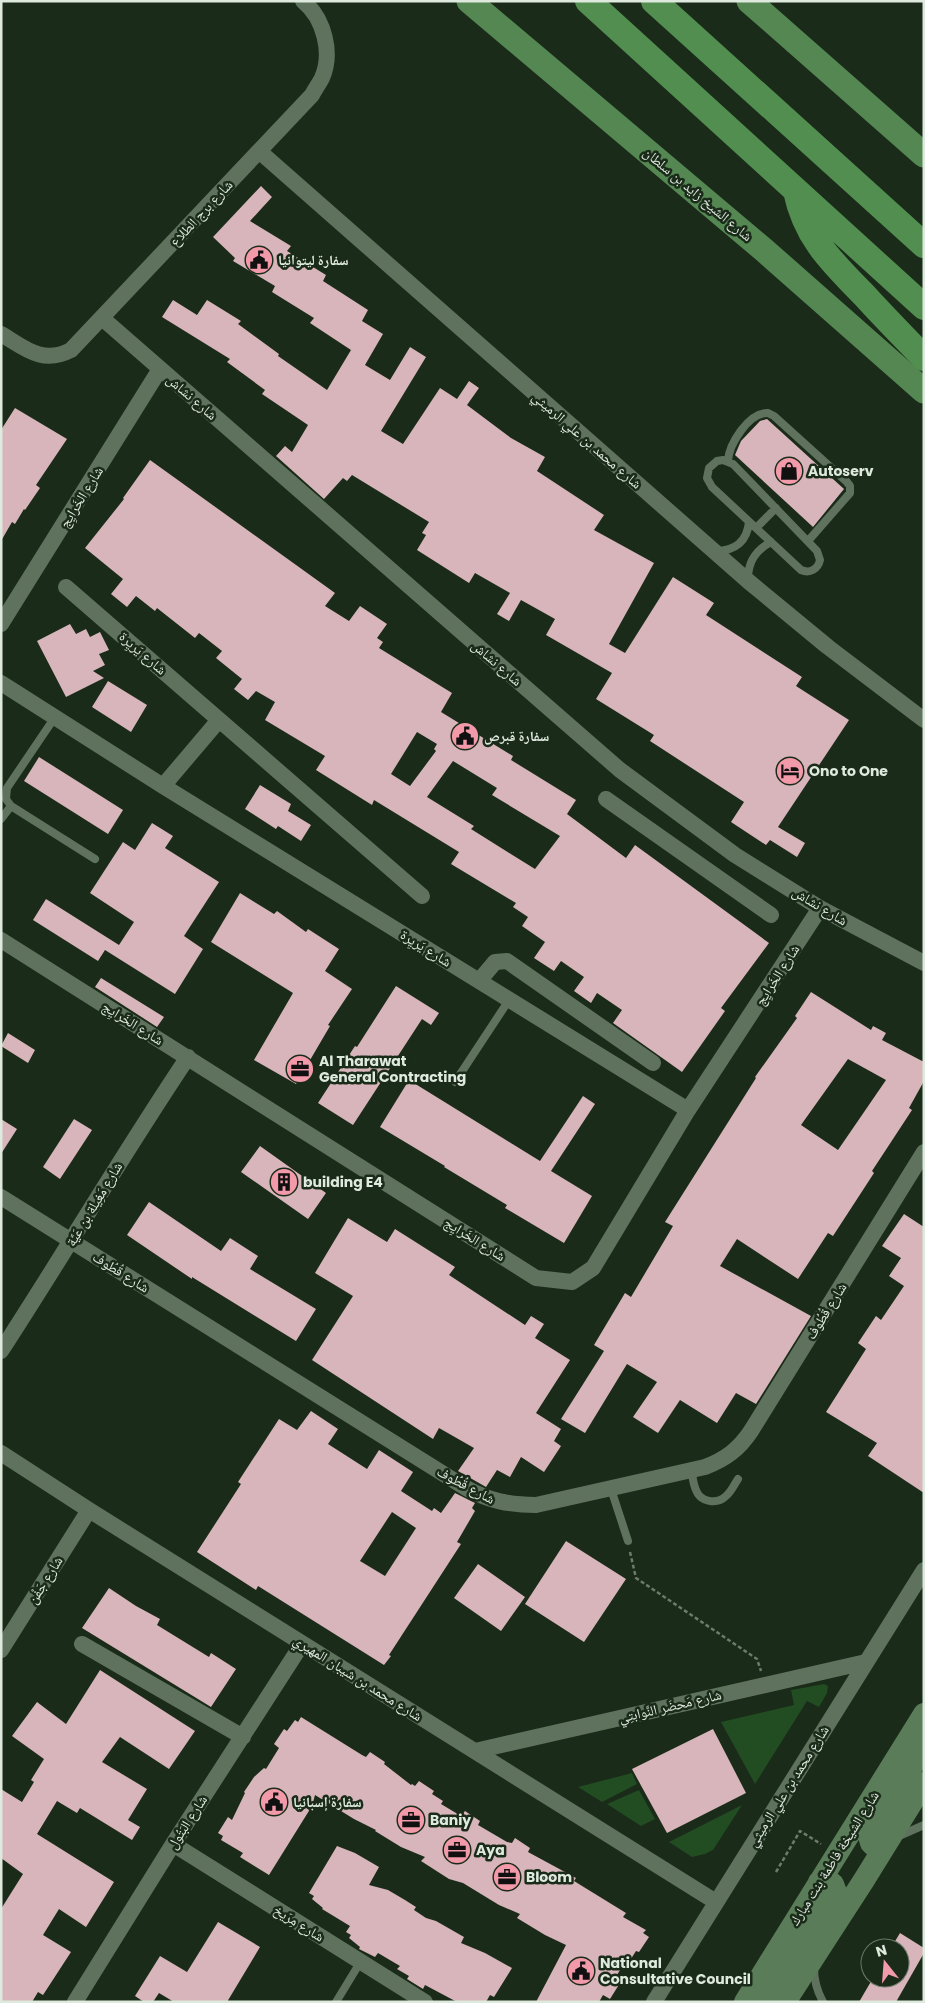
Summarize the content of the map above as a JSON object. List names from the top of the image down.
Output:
{
  "streets": {
    "main road": ["شارع الشيخ زايد بن سلطان", "شارع الشيخة فاطمة بنت مبارك"],
    "street": [
      "شارع برج الطلاع",
      "شارع نشاش",
      "شارع محمد بن علي الرميثي",
      "شارع الخَرايِج",
      "شارع يَريِرة",
      "شارع مَغِيلة بن عَيَّة",
      "شارع قُطُوف",
      "شارع جَفْن",
      "شارع محمد بن شيبان المهيري",
      "شارع مَحضَر النَّوابتِي",
      "شارع البَتُول",
      "شارع مِرَيخ"
    ]
  },
  "crossings": [
    ["شارع برج الطلاع", "شارع نشاش"],
    ["شارع برج الطلاع", "شارع محمد بن علي الرميثي"],
    ["شارع نشاش", "شارع الخَرايِج"],
    ["شارع محمد بن علي الرميثي", "شارع محمد بن شيبان المهيري"],
    ["شارع محمد بن علي الرميثي", "شارع مَحضَر النَّوابتِي"],
    ["شارع الخَرايِج", "شارع يَريِرة"],
    ["شارع الخَرايِج", "شارع مَغِيلة بن عَيَّة"],
    ["شارع مَغِيلة بن عَيَّة", "شارع قُطُوف"],
    ["شارع جَفْن", "شارع محمد بن شيبان المهيري"],
    ["شارع محمد بن شيبان المهيري", "شارع مَحضَر النَّوابتِي"],
    ["شارع محمد بن شيبان المهيري", "شارع البَتُول"],
    ["شارع البَتُول", "شارع مِرَيخ"]
  ],
  "places": {
    "public building": [
      "سفارة ليتوانيا",
      "سفارة قبرص",
      "سفارة إسبانيا",
      "National Consultative Council"
    ],
    "shop": ["Autoserv"],
    "hotel": ["Ono to One"],
    "office": [
      "Al Tharawat General Contracting",
      "Baniy",
      "Aya",
      "Bloom"
    ],
    "building": ["building E4"]
  },
  "north": "top"
}
